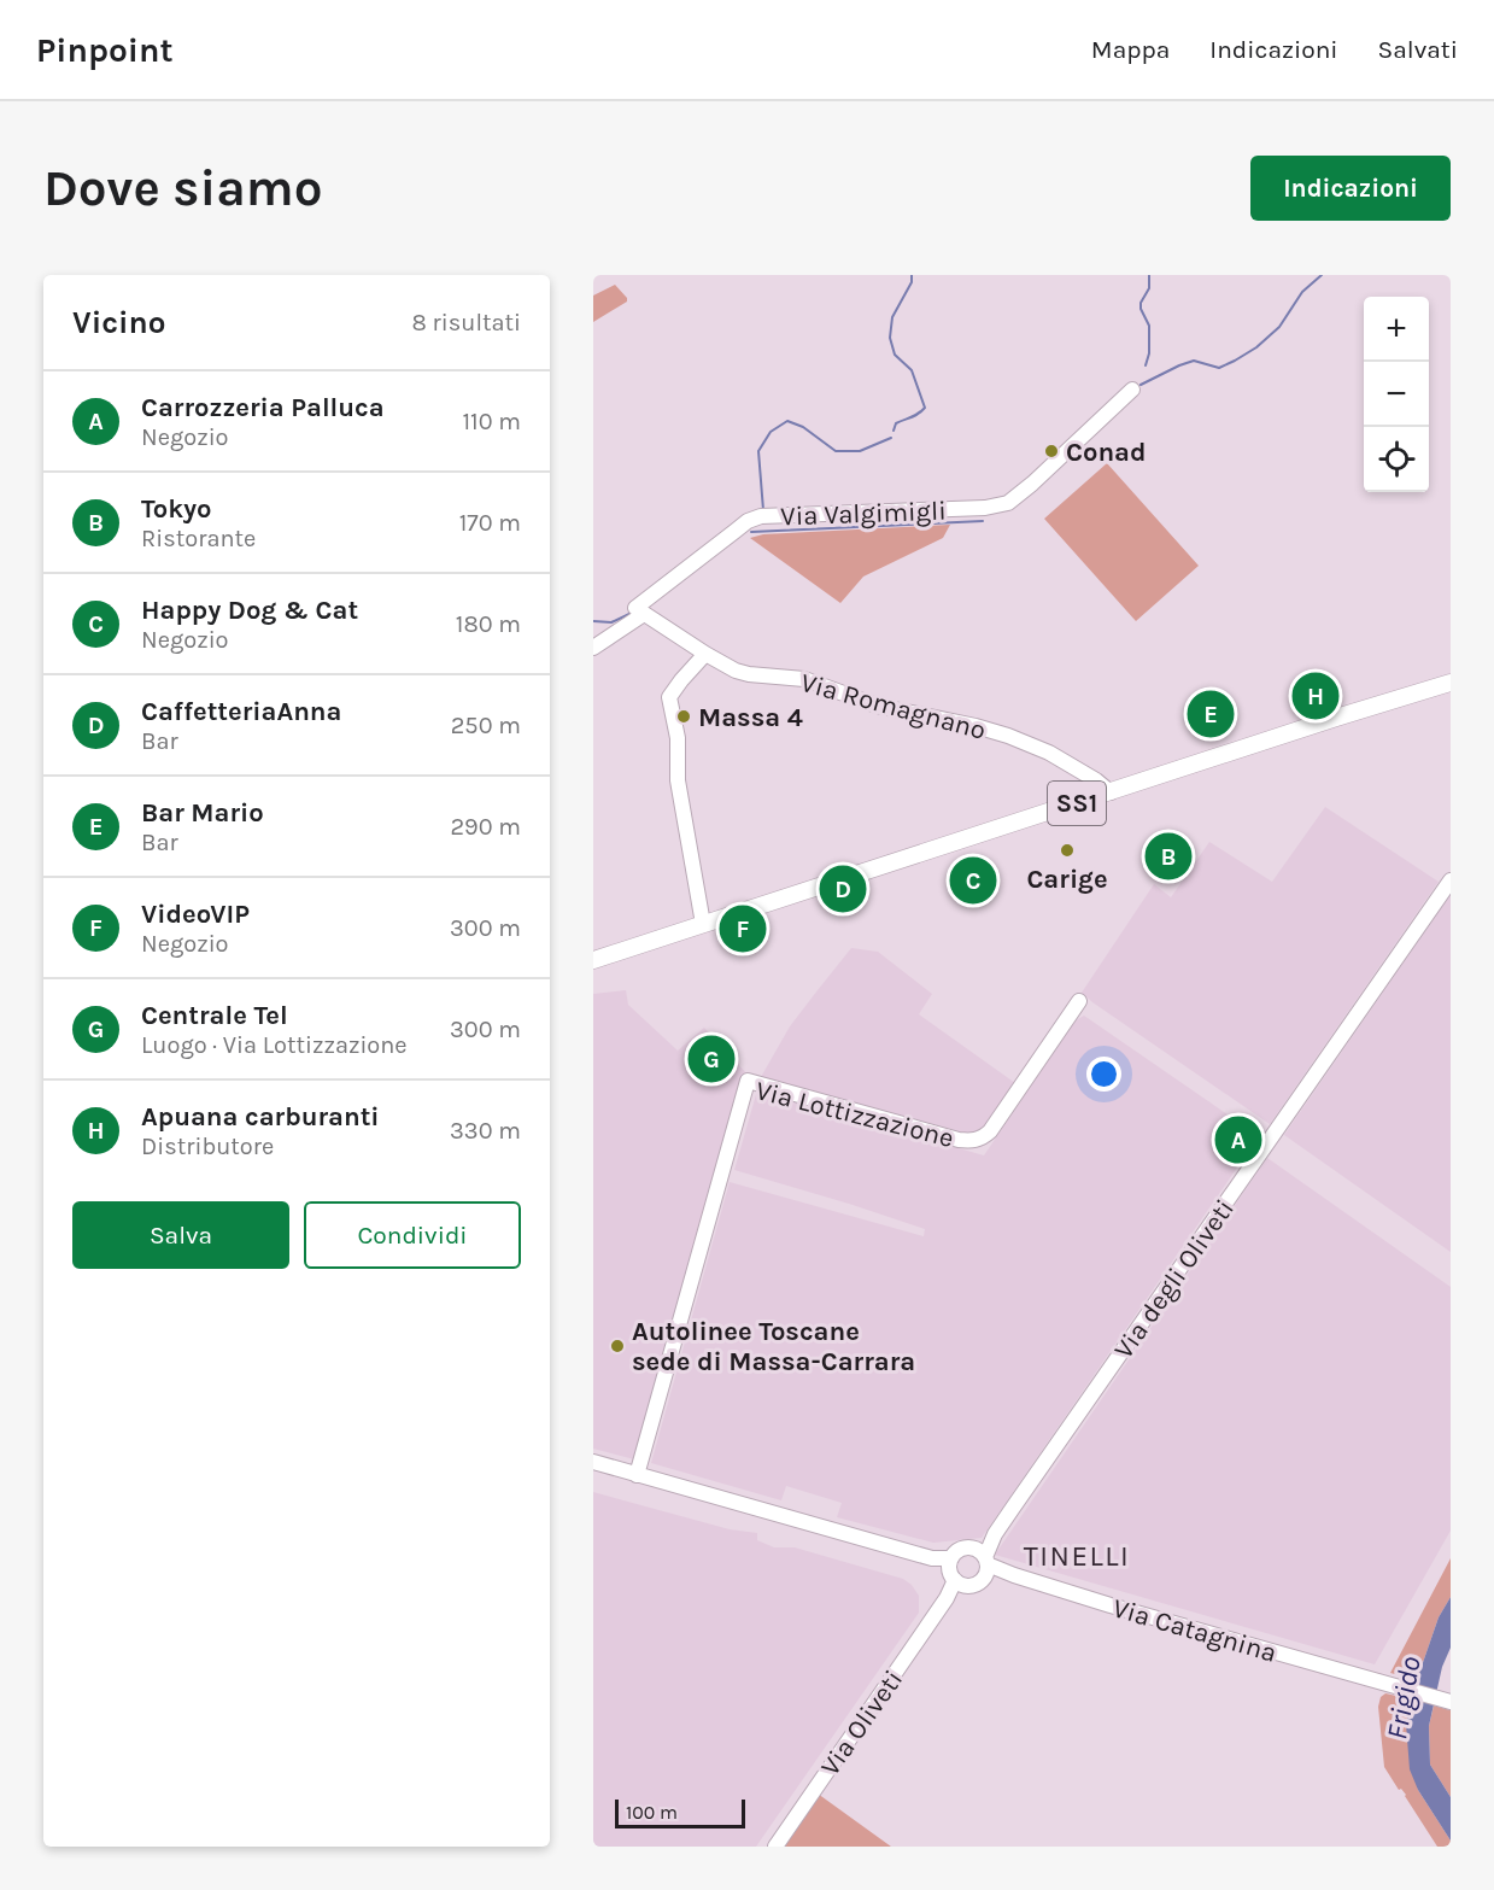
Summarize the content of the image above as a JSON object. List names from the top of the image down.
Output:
{
  "streets": {
    "main road": ["SS1"],
    "street": [
      "Via Valgimigli",
      "Via Romagnano",
      "Via Lottizzazione",
      "Via degli Oliveti",
      "Via Catagnina",
      "Via Oliveti"
    ]
  },
  "crossings": [
    ["Via Valgimigli", "Via Romagnano"],
    ["Via Romagnano", "SS1"],
    ["Via degli Oliveti", "Via Catagnina"]
  ],
  "districts": ["TINELLI"],
  "water": ["Frigido"],
  "places": [
    "Conad",
    "Massa 4",
    "Carige",
    "Autolinee Toscane sede di Massa-Carrara"
  ],
  "scale_bar": "100 m",
  "page": {
    "header": "Pinpoint",
    "nav": ["Mappa", "Indicazioni", "Salvati"],
    "buttons": [
      "Indicazioni",
      ["Salva", "Condividi"]
    ],
    "title": "Dove siamo",
    "heading": ["Vicino", "8 risultati"],
    "map_buttons": ["+", "−"],
    "list": [
      {
        "mark": "A",
        "name": "Carrozzeria Palluca",
        "note": "Negozio",
        "value": "110 m"
      },
      {
        "mark": "B",
        "name": "Tokyo",
        "note": "Ristorante",
        "value": "170 m"
      },
      {
        "mark": "C",
        "name": "Happy Dog & Cat",
        "note": "Negozio",
        "value": "180 m"
      },
      {
        "mark": "D",
        "name": "CaffetteriaAnna",
        "note": "Bar",
        "value": "250 m"
      },
      {
        "mark": "E",
        "name": "Bar Mario",
        "note": "Bar",
        "value": "290 m"
      },
      {
        "mark": "F",
        "name": "VideoVIP",
        "note": "Negozio",
        "value": "300 m"
      },
      {
        "mark": "G",
        "name": "Centrale Tel",
        "note": "Luogo · Via Lottizzazione",
        "value": "300 m"
      },
      {
        "mark": "H",
        "name": "Apuana carburanti",
        "note": "Distributore",
        "value": "330 m"
      }
    ],
    "pins": [
      "H",
      "E",
      "B",
      "C",
      "D",
      "F",
      "G",
      "A"
    ],
    "scale": "100 m"
  }
}
